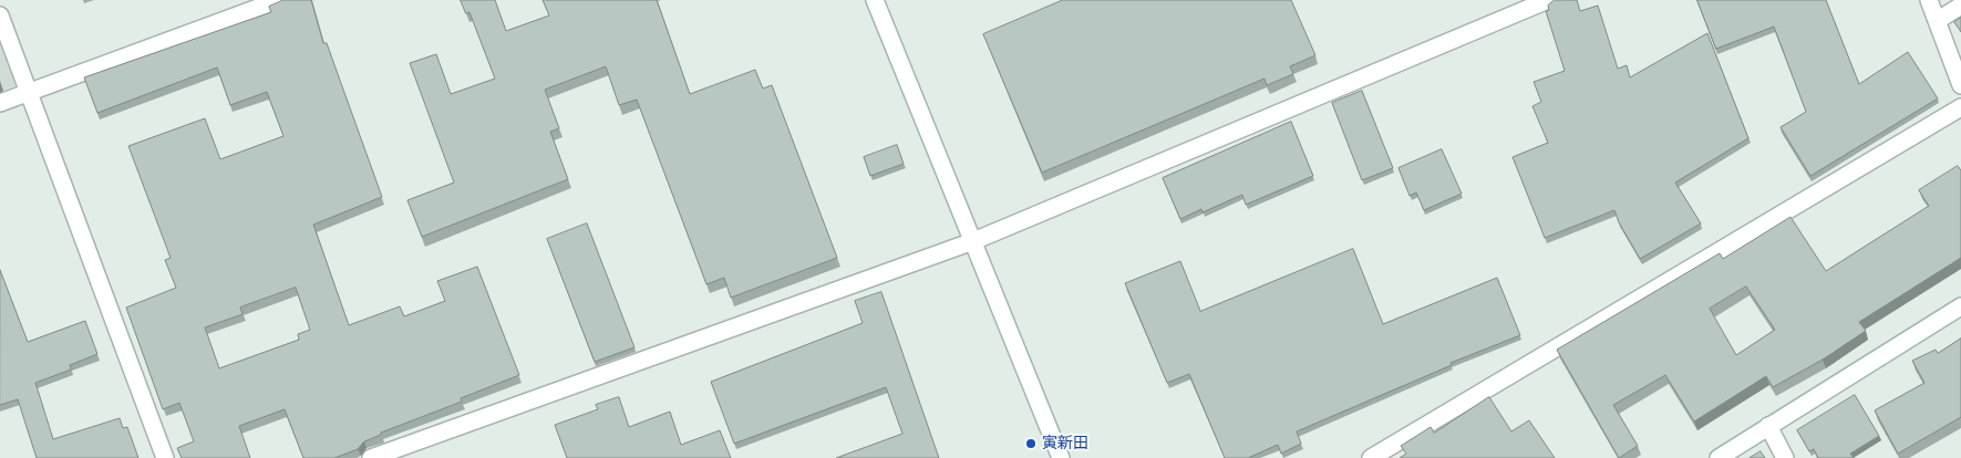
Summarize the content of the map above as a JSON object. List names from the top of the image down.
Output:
{
  "places": ["寅新田"]
}
